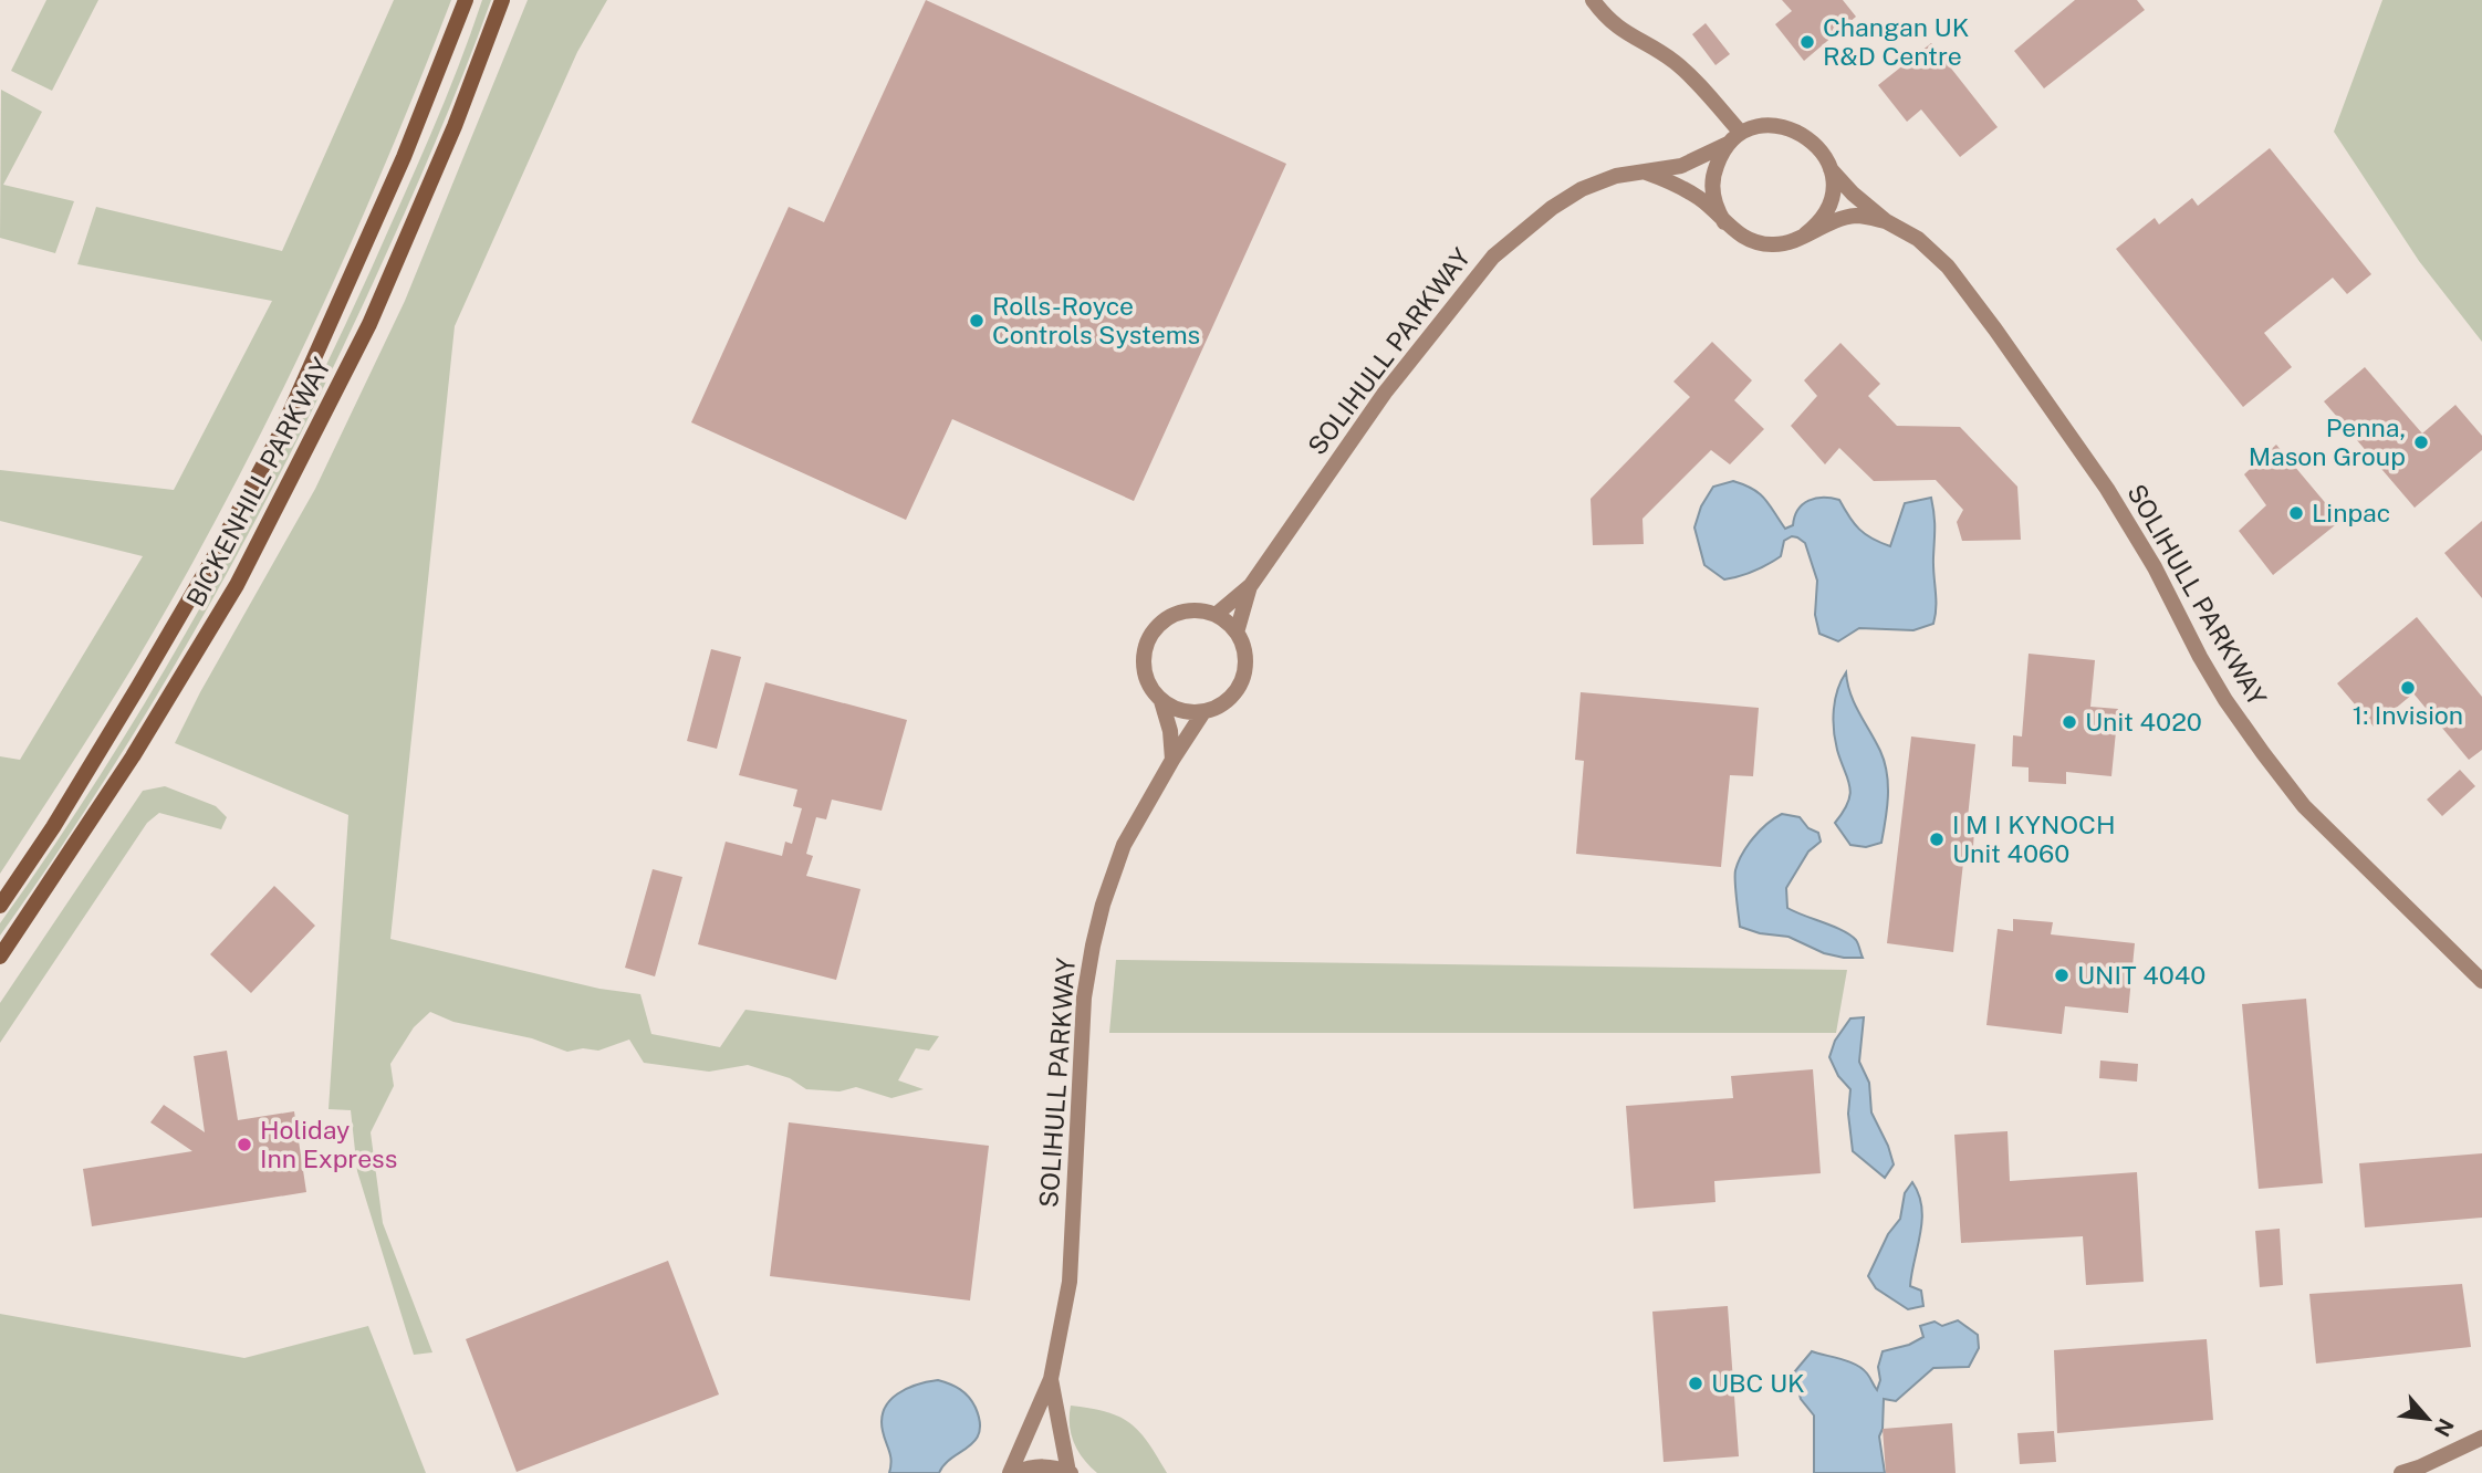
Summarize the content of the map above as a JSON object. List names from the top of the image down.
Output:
{
  "streets": {
    "main road": ["BICKENHILL PARKWAY"],
    "street": ["SOLIHULL PARKWAY"]
  },
  "places": [
    "Changan UK R&D Centre",
    "Rolls-Royce Controls Systems",
    "Penna, Mason Group",
    "Linpac",
    "1: Invision",
    "Unit 4020",
    "I M I KYNOCH Unit 4060",
    "UNIT 4040",
    "Holiday Inn Express",
    "UBC UK"
  ],
  "north": "bottom right"
}
